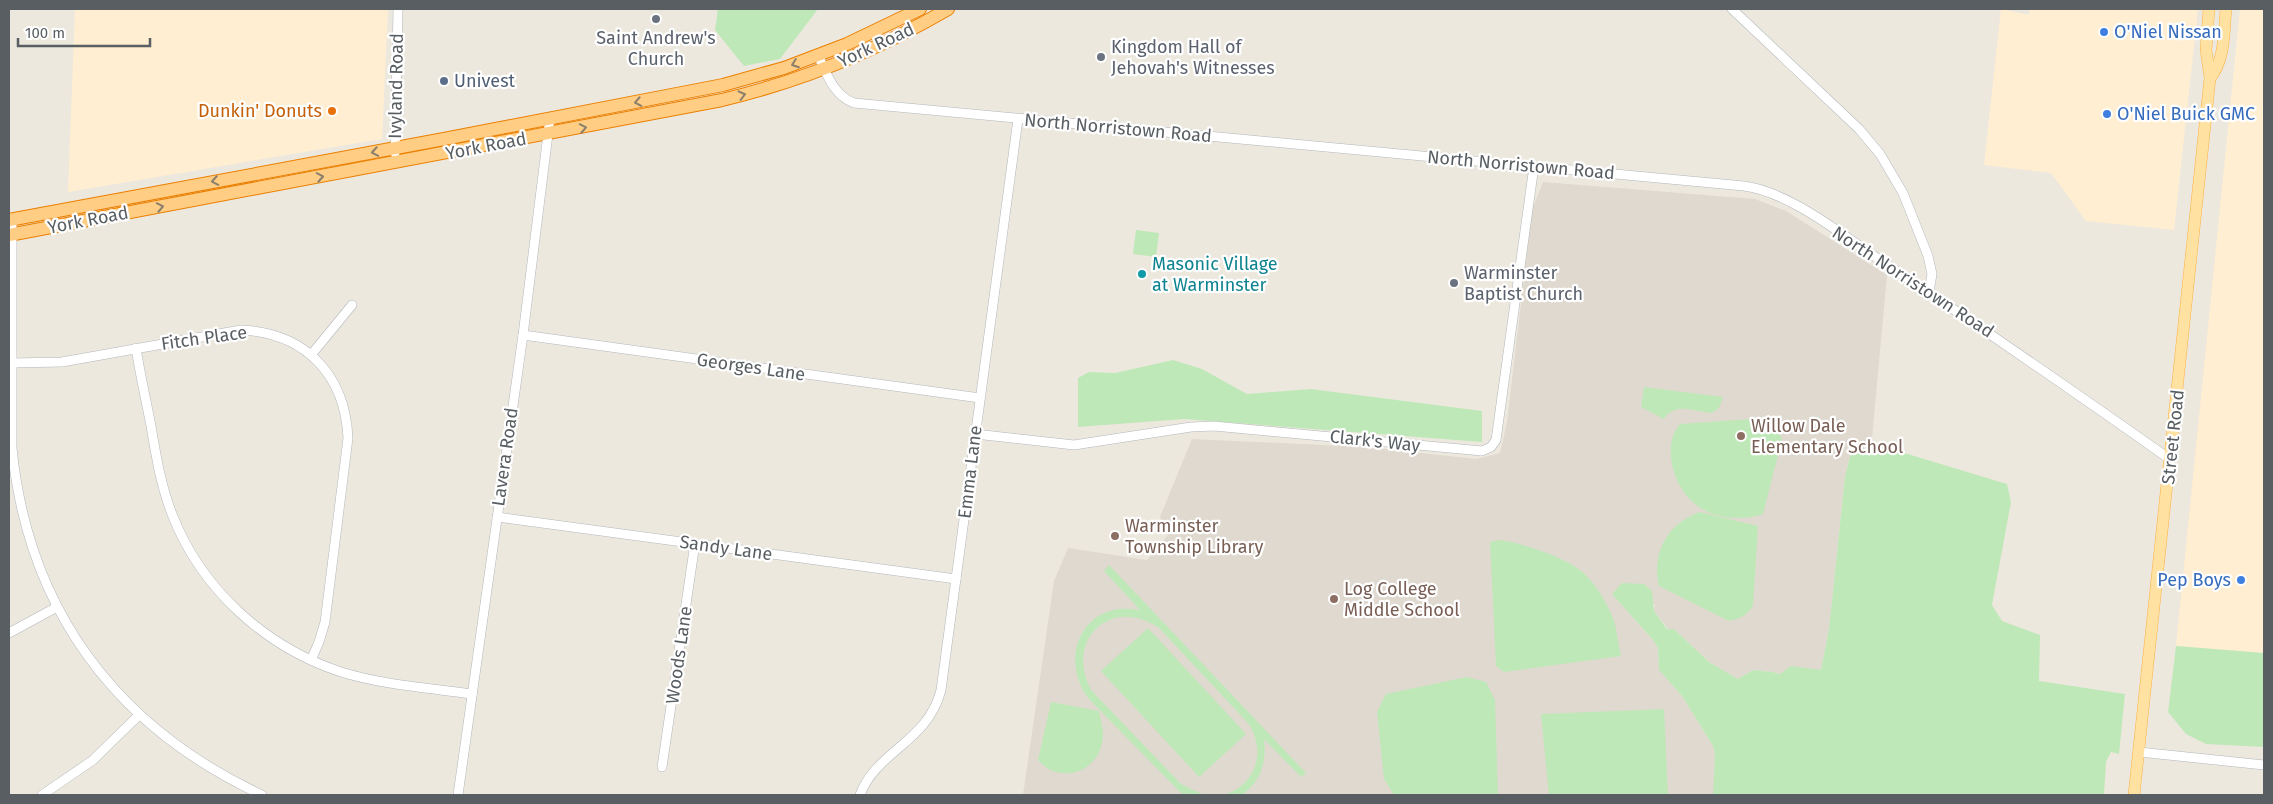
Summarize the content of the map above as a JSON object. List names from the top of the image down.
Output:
{
  "streets": {
    "highway": ["York Road"],
    "main road": ["Street Road"],
    "street": [
      "Ivyland Road",
      "North Norristown Road",
      "Fitch Place",
      "Georges Lane",
      "Clark's Way",
      "Lavera Road",
      "Emma Lane",
      "Sandy Lane",
      "Woods Lane"
    ]
  },
  "crossings": [
    ["York Road", "Ivyland Road"],
    ["York Road", "North Norristown Road"],
    ["York Road", "Lavera Road"],
    ["North Norristown Road", "Street Road"],
    ["North Norristown Road", "Clark's Way"],
    ["North Norristown Road", "Emma Lane"],
    ["Georges Lane", "Lavera Road"],
    ["Georges Lane", "Emma Lane"],
    ["Clark's Way", "Emma Lane"],
    ["Lavera Road", "Sandy Lane"],
    ["Emma Lane", "Sandy Lane"],
    ["Sandy Lane", "Woods Lane"]
  ],
  "places": [
    "Saint Andrew's Church",
    "O'Niel Nissan",
    "Kingdom Hall of Jehovah's Witnesses",
    "Univest",
    "Dunkin' Donuts",
    "O'Niel Buick GMC",
    "Masonic Village at Warminster",
    "Warminster Baptist Church",
    "Willow Dale Elementary School",
    "Warminster Township Library",
    "Pep Boys",
    "Log College Middle School"
  ],
  "scale_bar": "100 m"
}
